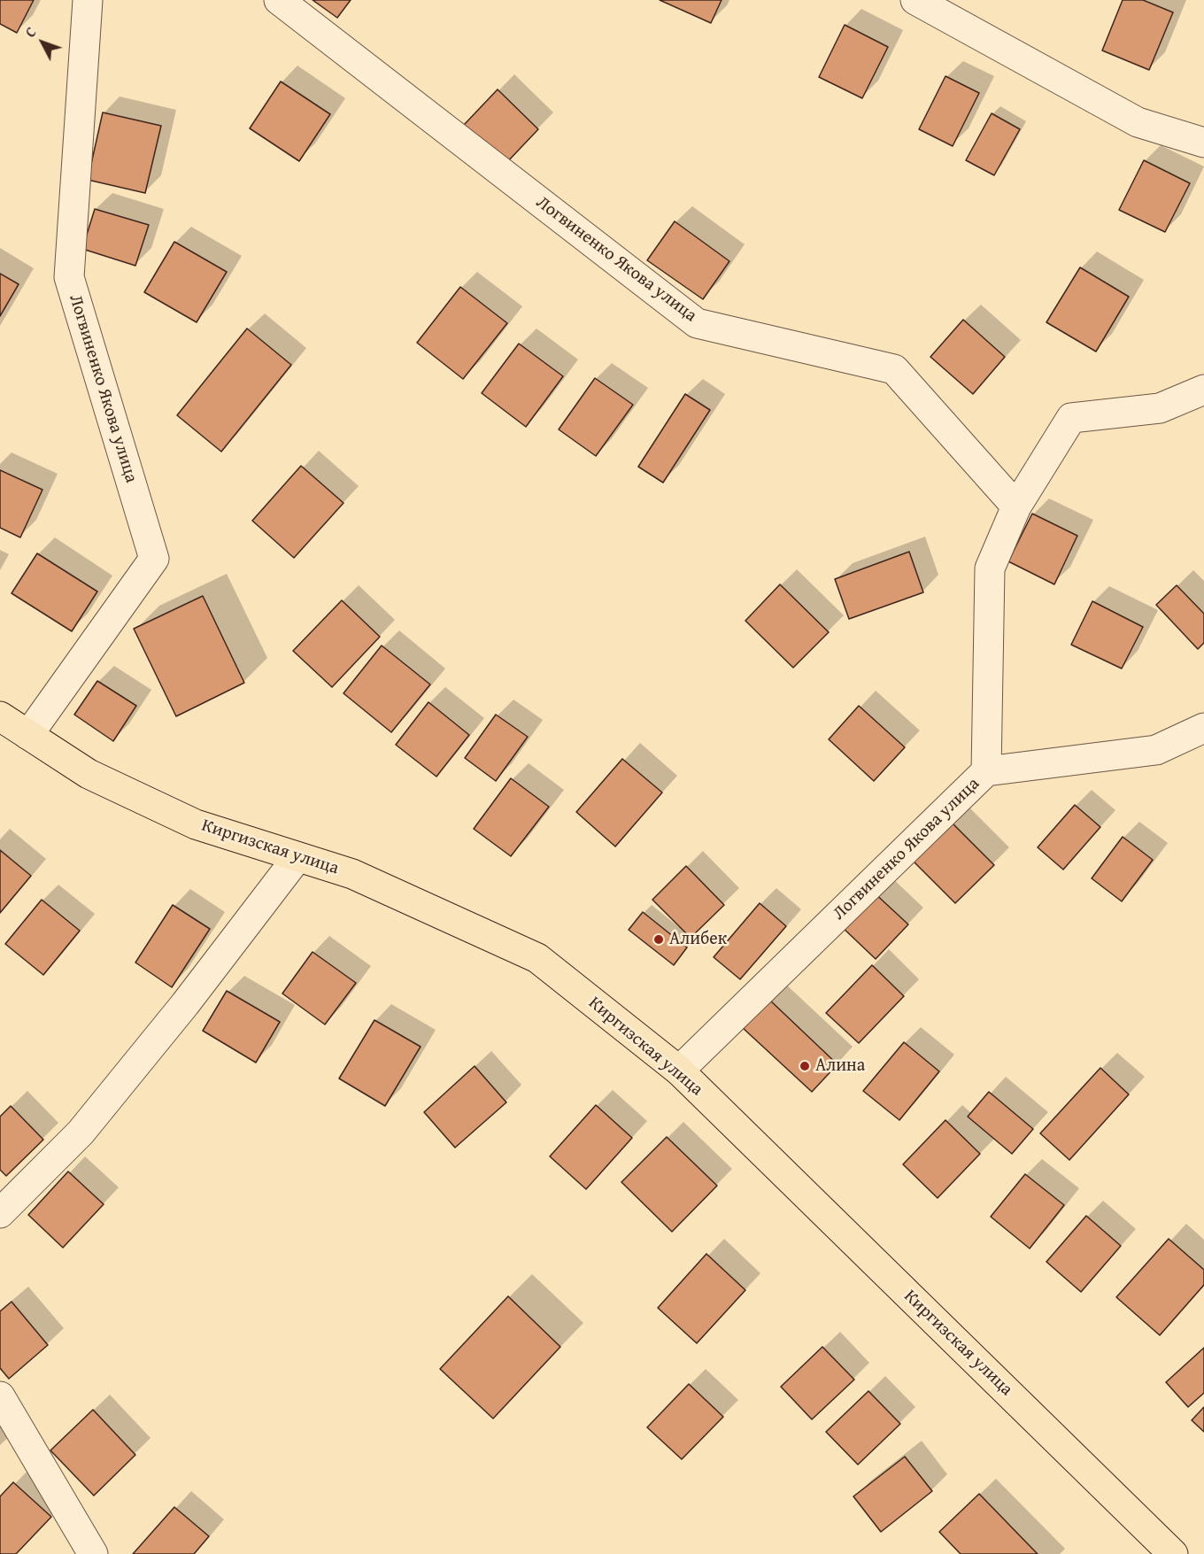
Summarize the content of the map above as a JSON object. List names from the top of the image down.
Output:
{
  "streets": {
    "main road": ["Киргизская улица"],
    "street": ["Логвиненко Якова улица"]
  },
  "crossings": [
    ["Логвиненко Якова улица", "Киргизская улица"]
  ],
  "places": ["Алибек", "Алина"],
  "north": "top left"
}
